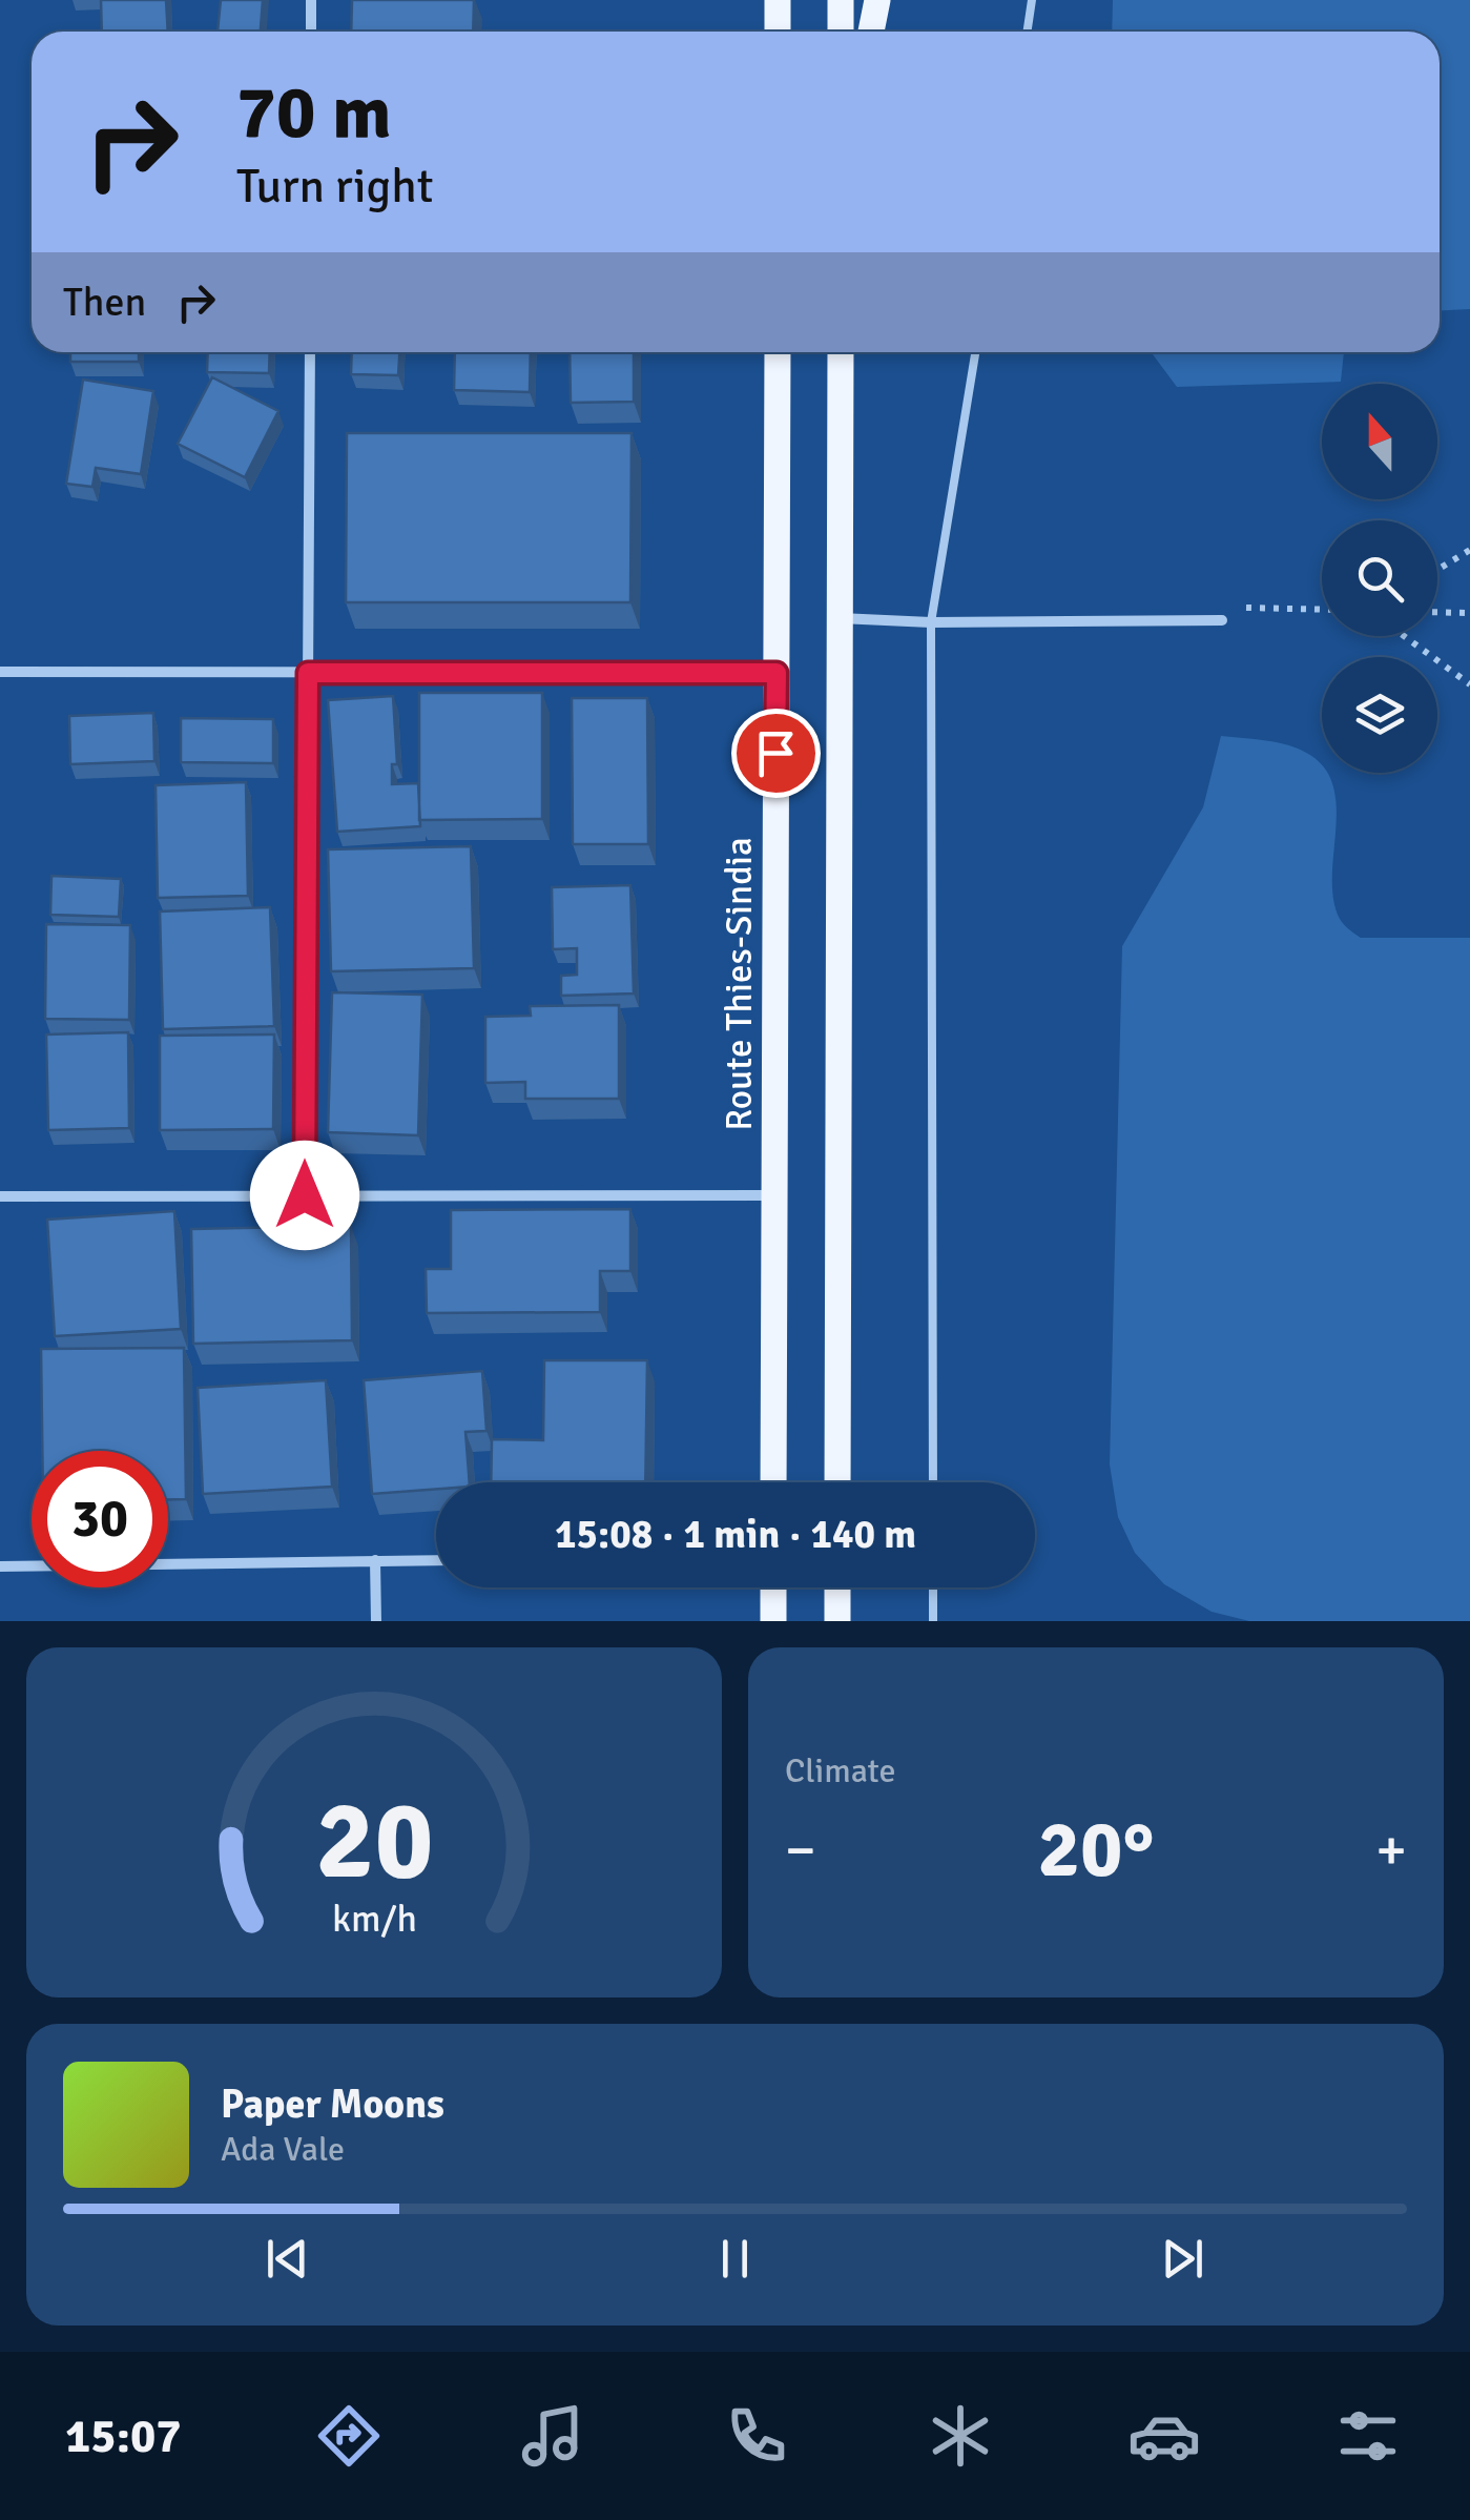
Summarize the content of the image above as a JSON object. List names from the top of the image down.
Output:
{
  "streets": {
    "main road": ["Route Thies-Sindia"]
  },
  "north": "top",
  "page": {
    "turn": ["70 m", "Turn right"],
    "then": "Then",
    "limit": "30",
    "trip": "15:08 · 1 min · 140 m",
    "tile": "Climate",
    "heat": ["−", "20°", "+"],
    "song": ["Paper Moons", "Ada Vale"],
    "tabs": "15:07",
    "gauge": ["20", "km/h"]
  }
}
